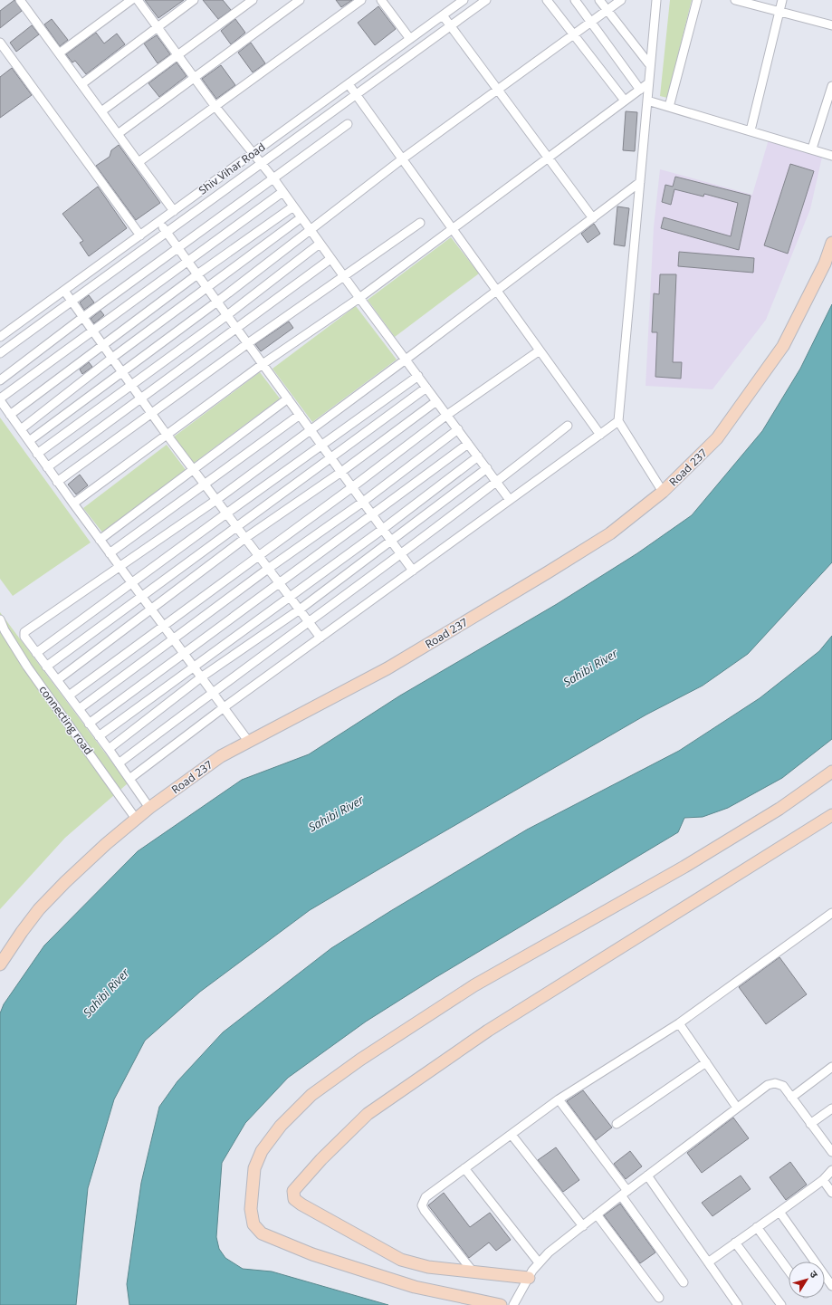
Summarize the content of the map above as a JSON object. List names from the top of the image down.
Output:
{
  "streets": {
    "street": ["Shiv Vihar Road", "Road 237", "connecting road"]
  },
  "crossings": [
    ["Road 237", "connecting road"]
  ],
  "water": ["Sahibi River"],
  "north": "top right"
}
